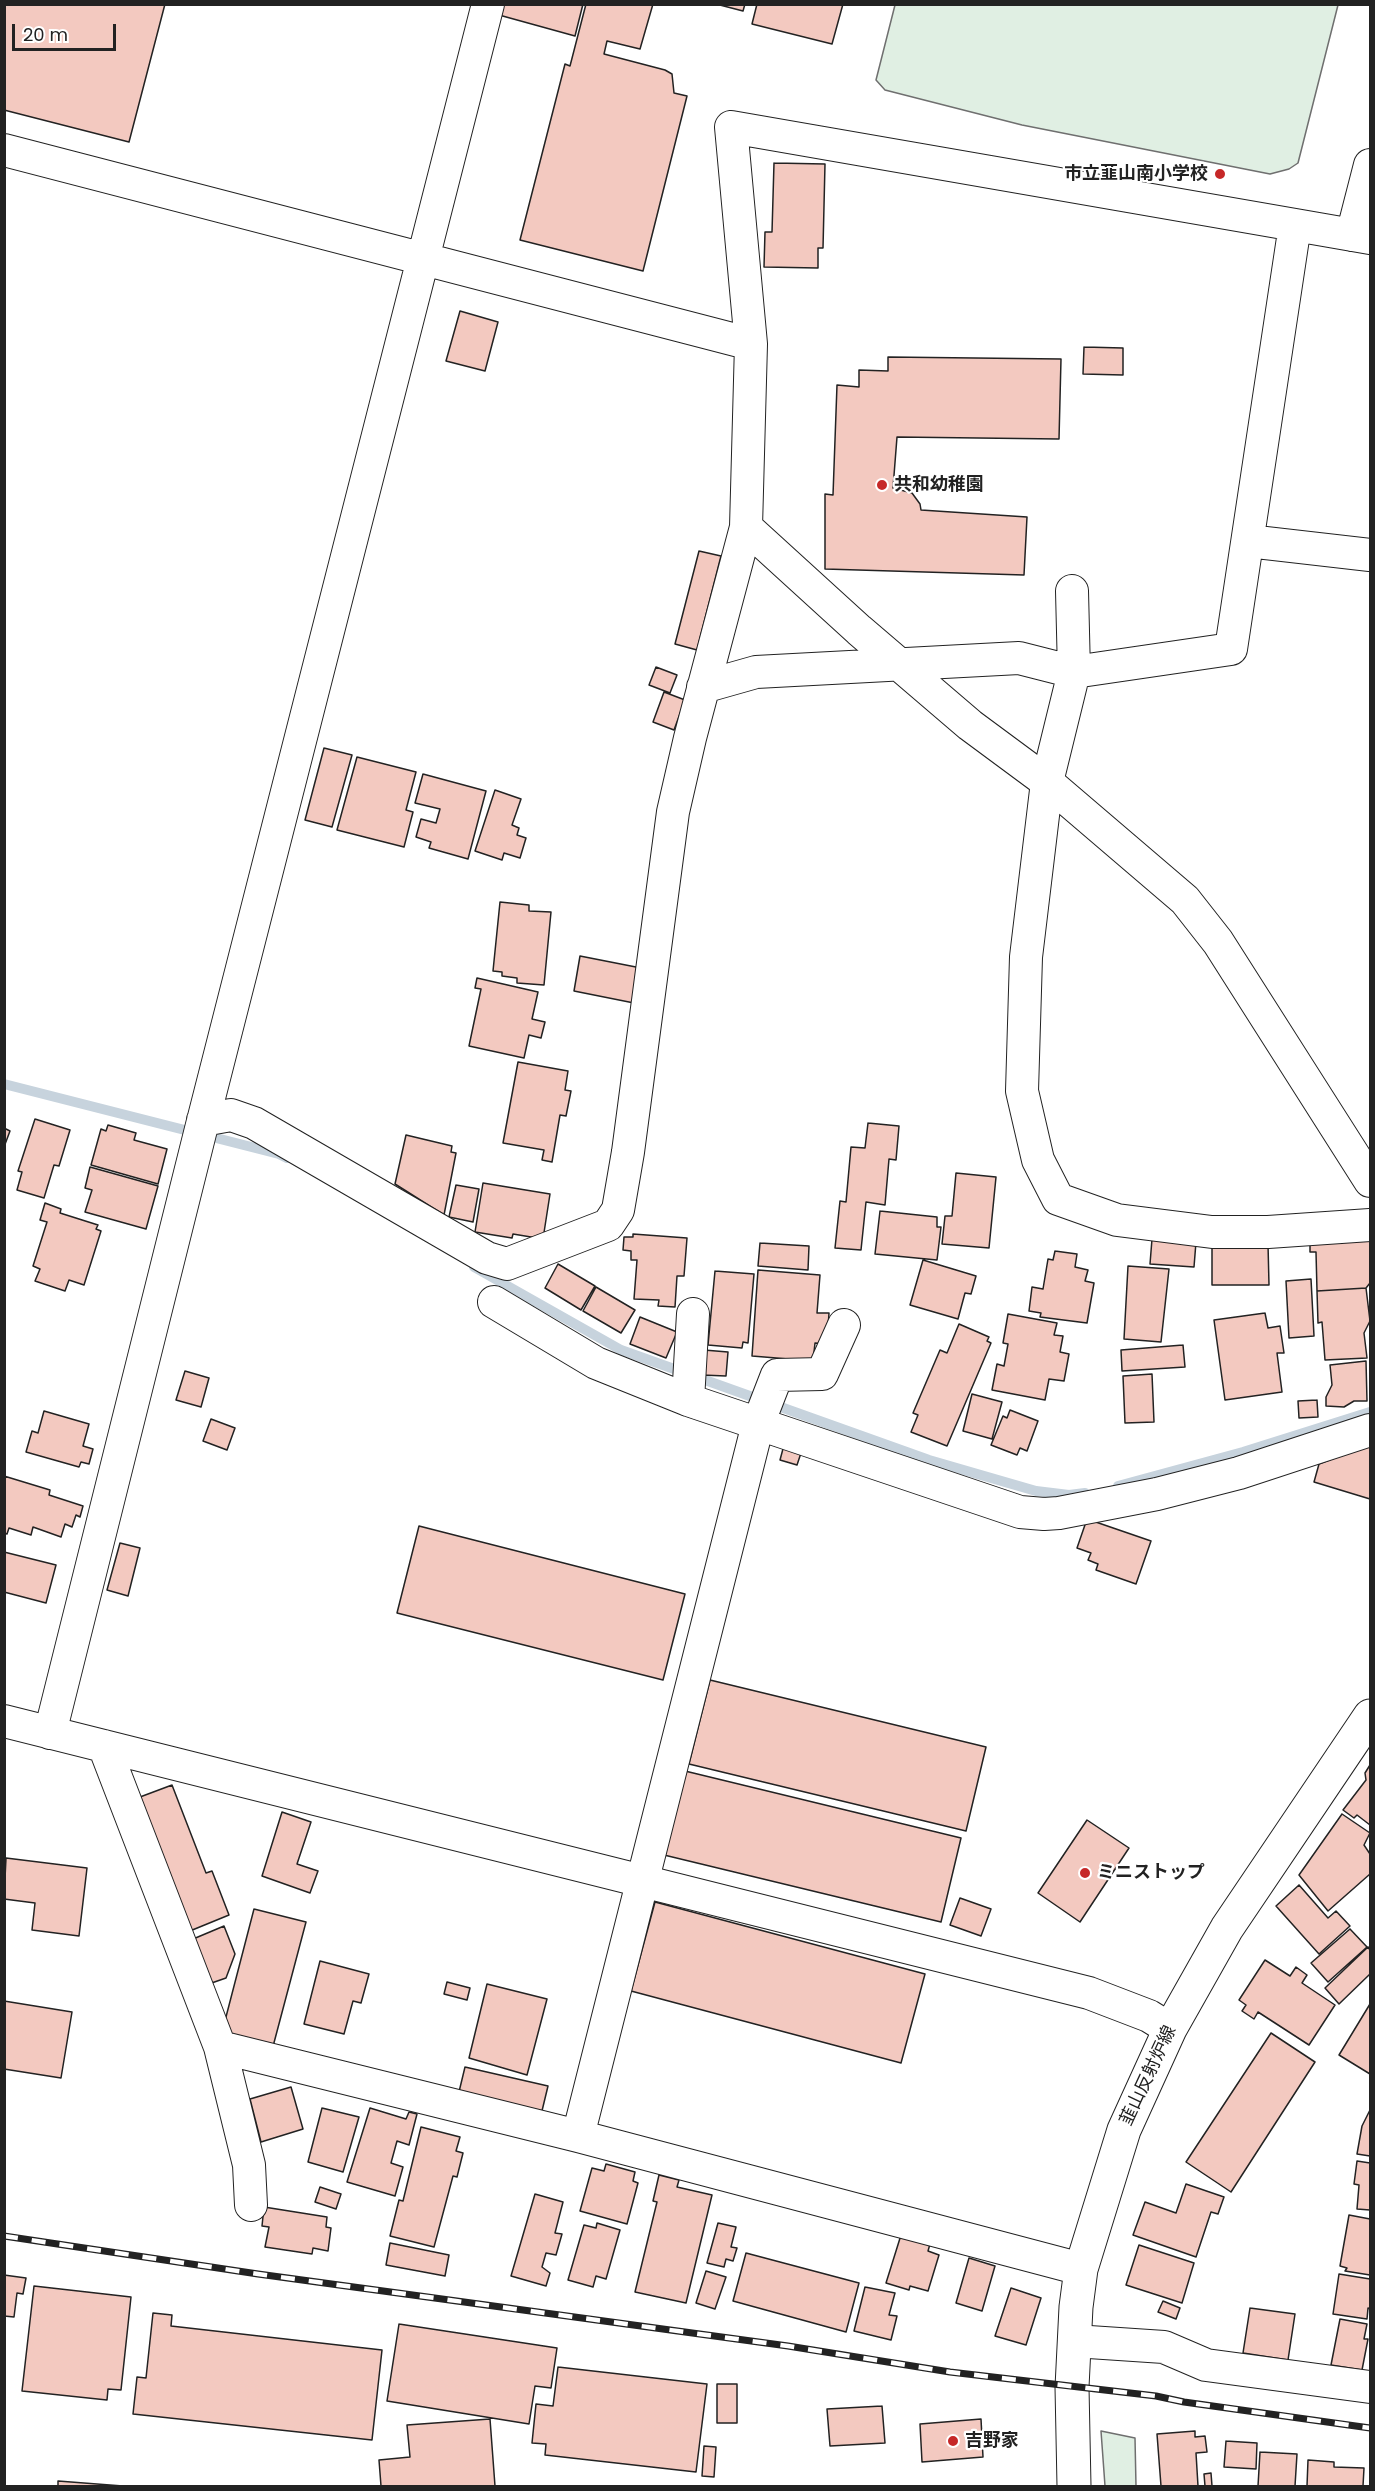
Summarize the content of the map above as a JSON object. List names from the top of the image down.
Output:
{
  "streets": {
    "main road": ["韮山反射炉線"]
  },
  "places": [
    "市立韮山南小学校",
    "共和幼稚園",
    "ミニストップ",
    "吉野家"
  ],
  "scale_bar": "20 m"
}
